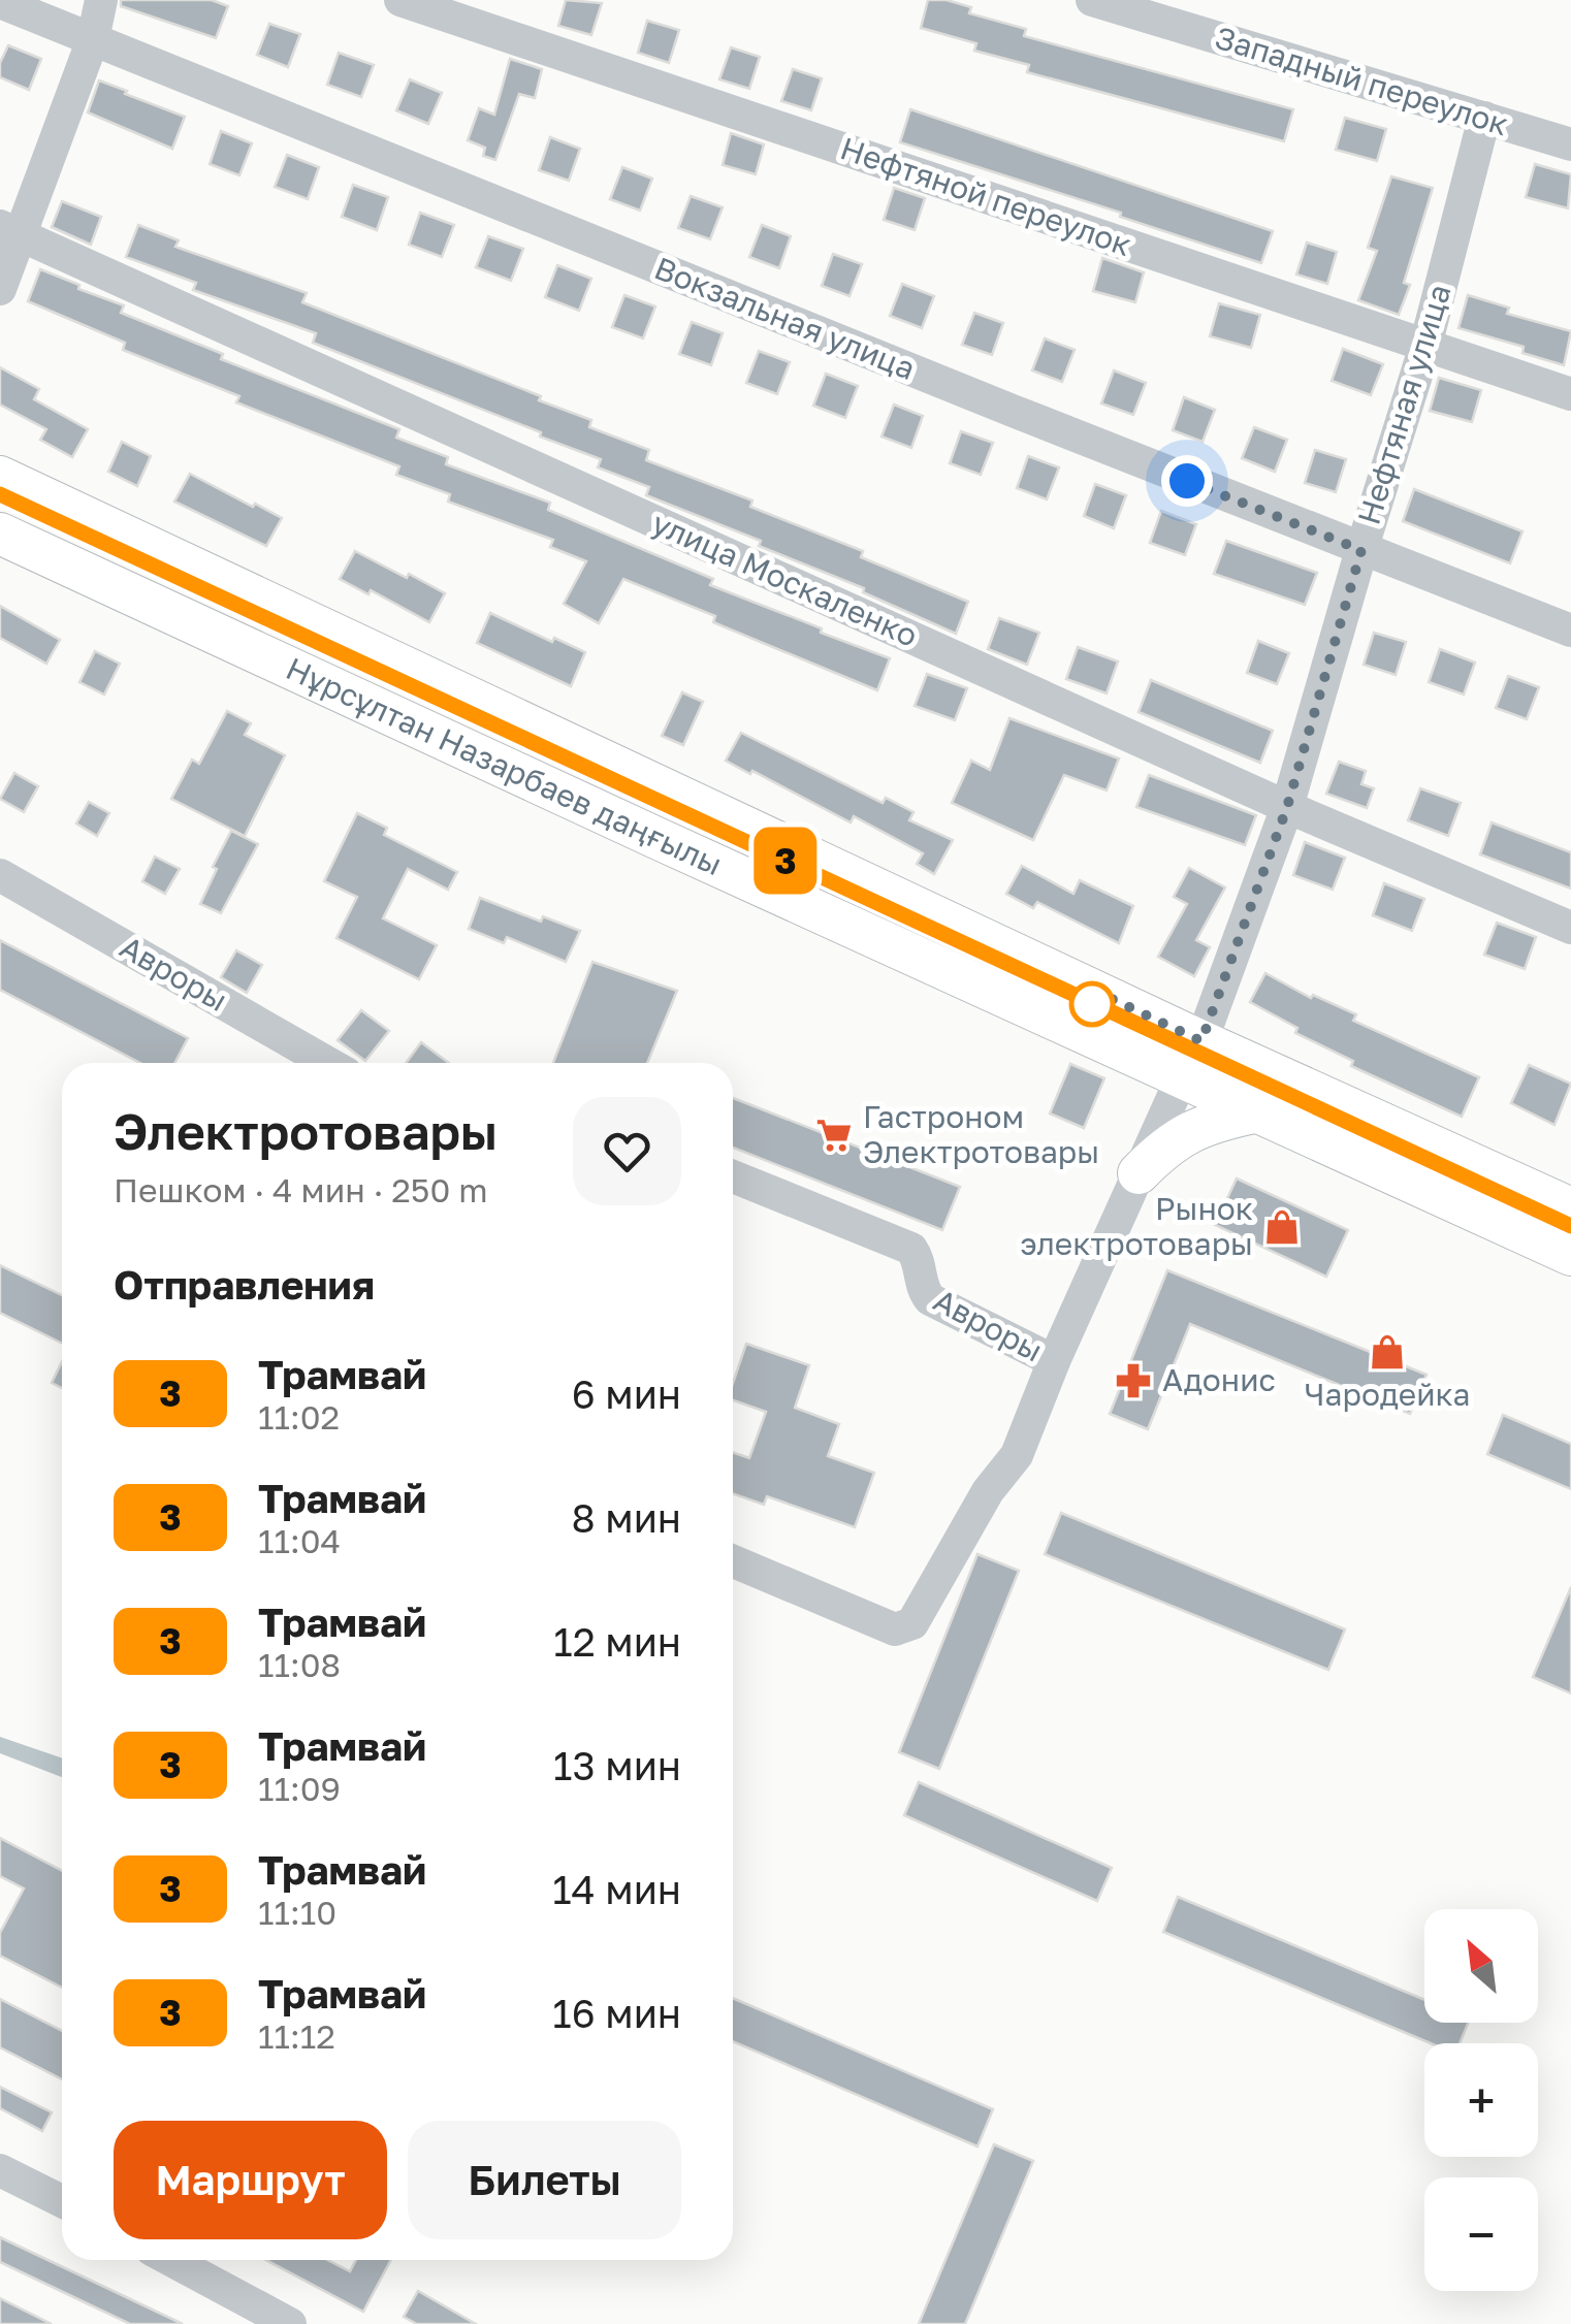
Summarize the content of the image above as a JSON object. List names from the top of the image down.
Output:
{
  "streets": {
    "main road": ["Нұрсұлтан Назарбаев даңғылы"],
    "street": [
      "Западный переулок",
      "Нефтяной переулок",
      "Вокзальная улица",
      "Нефтяная улица",
      "улица Москаленко",
      "Авроры"
    ]
  },
  "crossings": [
    ["Западный переулок", "Нефтяная улица"],
    ["Нефтяной переулок", "Нефтяная улица"],
    ["Вокзальная улица", "Нефтяная улица"],
    ["Нефтяная улица", "улица Москаленко"],
    ["Нефтяная улица", "Нұрсұлтан Назарбаев даңғылы"],
    ["Нефтяная улица", "Авроры"]
  ],
  "places": {
    "supermarket": ["Гастроном Электротовары"],
    "shop": ["Рынок электротовары", "Чародейка"],
    "pharmacy": ["Адонис"]
  },
  "lines": ["tram line 3"],
  "north": "top left",
  "page": {
    "on_map": "3",
    "heading": [
      ["Электротовары", "Пешком · 4 мин · 250 m"],
      "Отправления"
    ],
    "list": [
      {
        "mark": "3",
        "name": "Трамвай",
        "note": "11:02",
        "value": "6 мин"
      },
      {
        "mark": "3",
        "name": "Трамвай",
        "note": "11:04",
        "value": "8 мин"
      },
      {
        "mark": "3",
        "name": "Трамвай",
        "note": "11:08",
        "value": "12 мин"
      },
      {
        "mark": "3",
        "name": "Трамвай",
        "note": "11:09",
        "value": "13 мин"
      },
      {
        "mark": "3",
        "name": "Трамвай",
        "note": "11:10",
        "value": "14 мин"
      },
      {
        "mark": "3",
        "name": "Трамвай",
        "note": "11:12",
        "value": "16 мин"
      }
    ],
    "map_buttons": ["+", "−"],
    "buttons": ["Маршрут", "Билеты"]
  }
}
